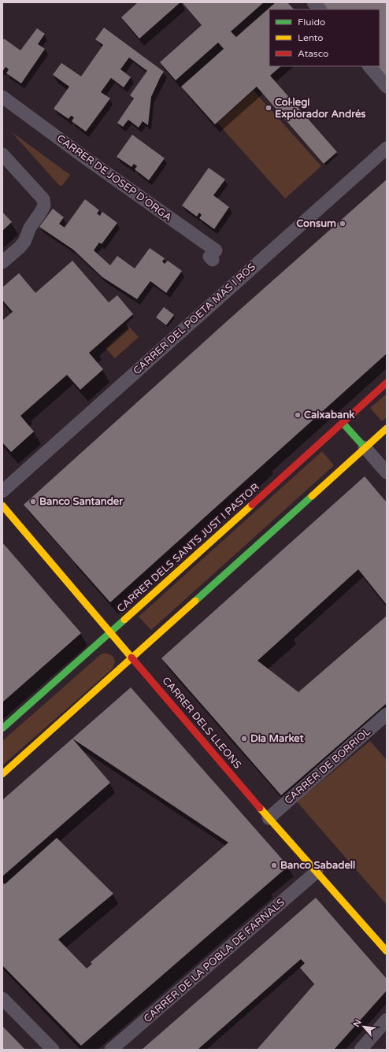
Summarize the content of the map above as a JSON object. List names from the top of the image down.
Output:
{
  "streets": {
    "street": [
      "CARRER DE JOSEP D'ORGA",
      "CARRER DEL POETA MAS I ROS",
      "CARRER DELS SANTS JUST I PASTOR",
      "CARRER DELS LLEONS",
      "CARRER DE BORRIOL",
      "CARRER DE LA POBLA DE FARNALS"
    ]
  },
  "crossings": [
    ["CARRER DELS SANTS JUST I PASTOR", "CARRER DELS LLEONS"],
    ["CARRER DELS LLEONS", "CARRER DE BORRIOL"],
    ["CARRER DELS LLEONS", "CARRER DE LA POBLA DE FARNALS"]
  ],
  "places": [
    "Col·legi Explorador Andrés",
    "Consum",
    "Caixabank",
    "Banco Santander",
    "Dia Market",
    "Banco Sabadell"
  ],
  "legend": ["Fluido", "Lento", "Atasco"],
  "north": "top left"
}
